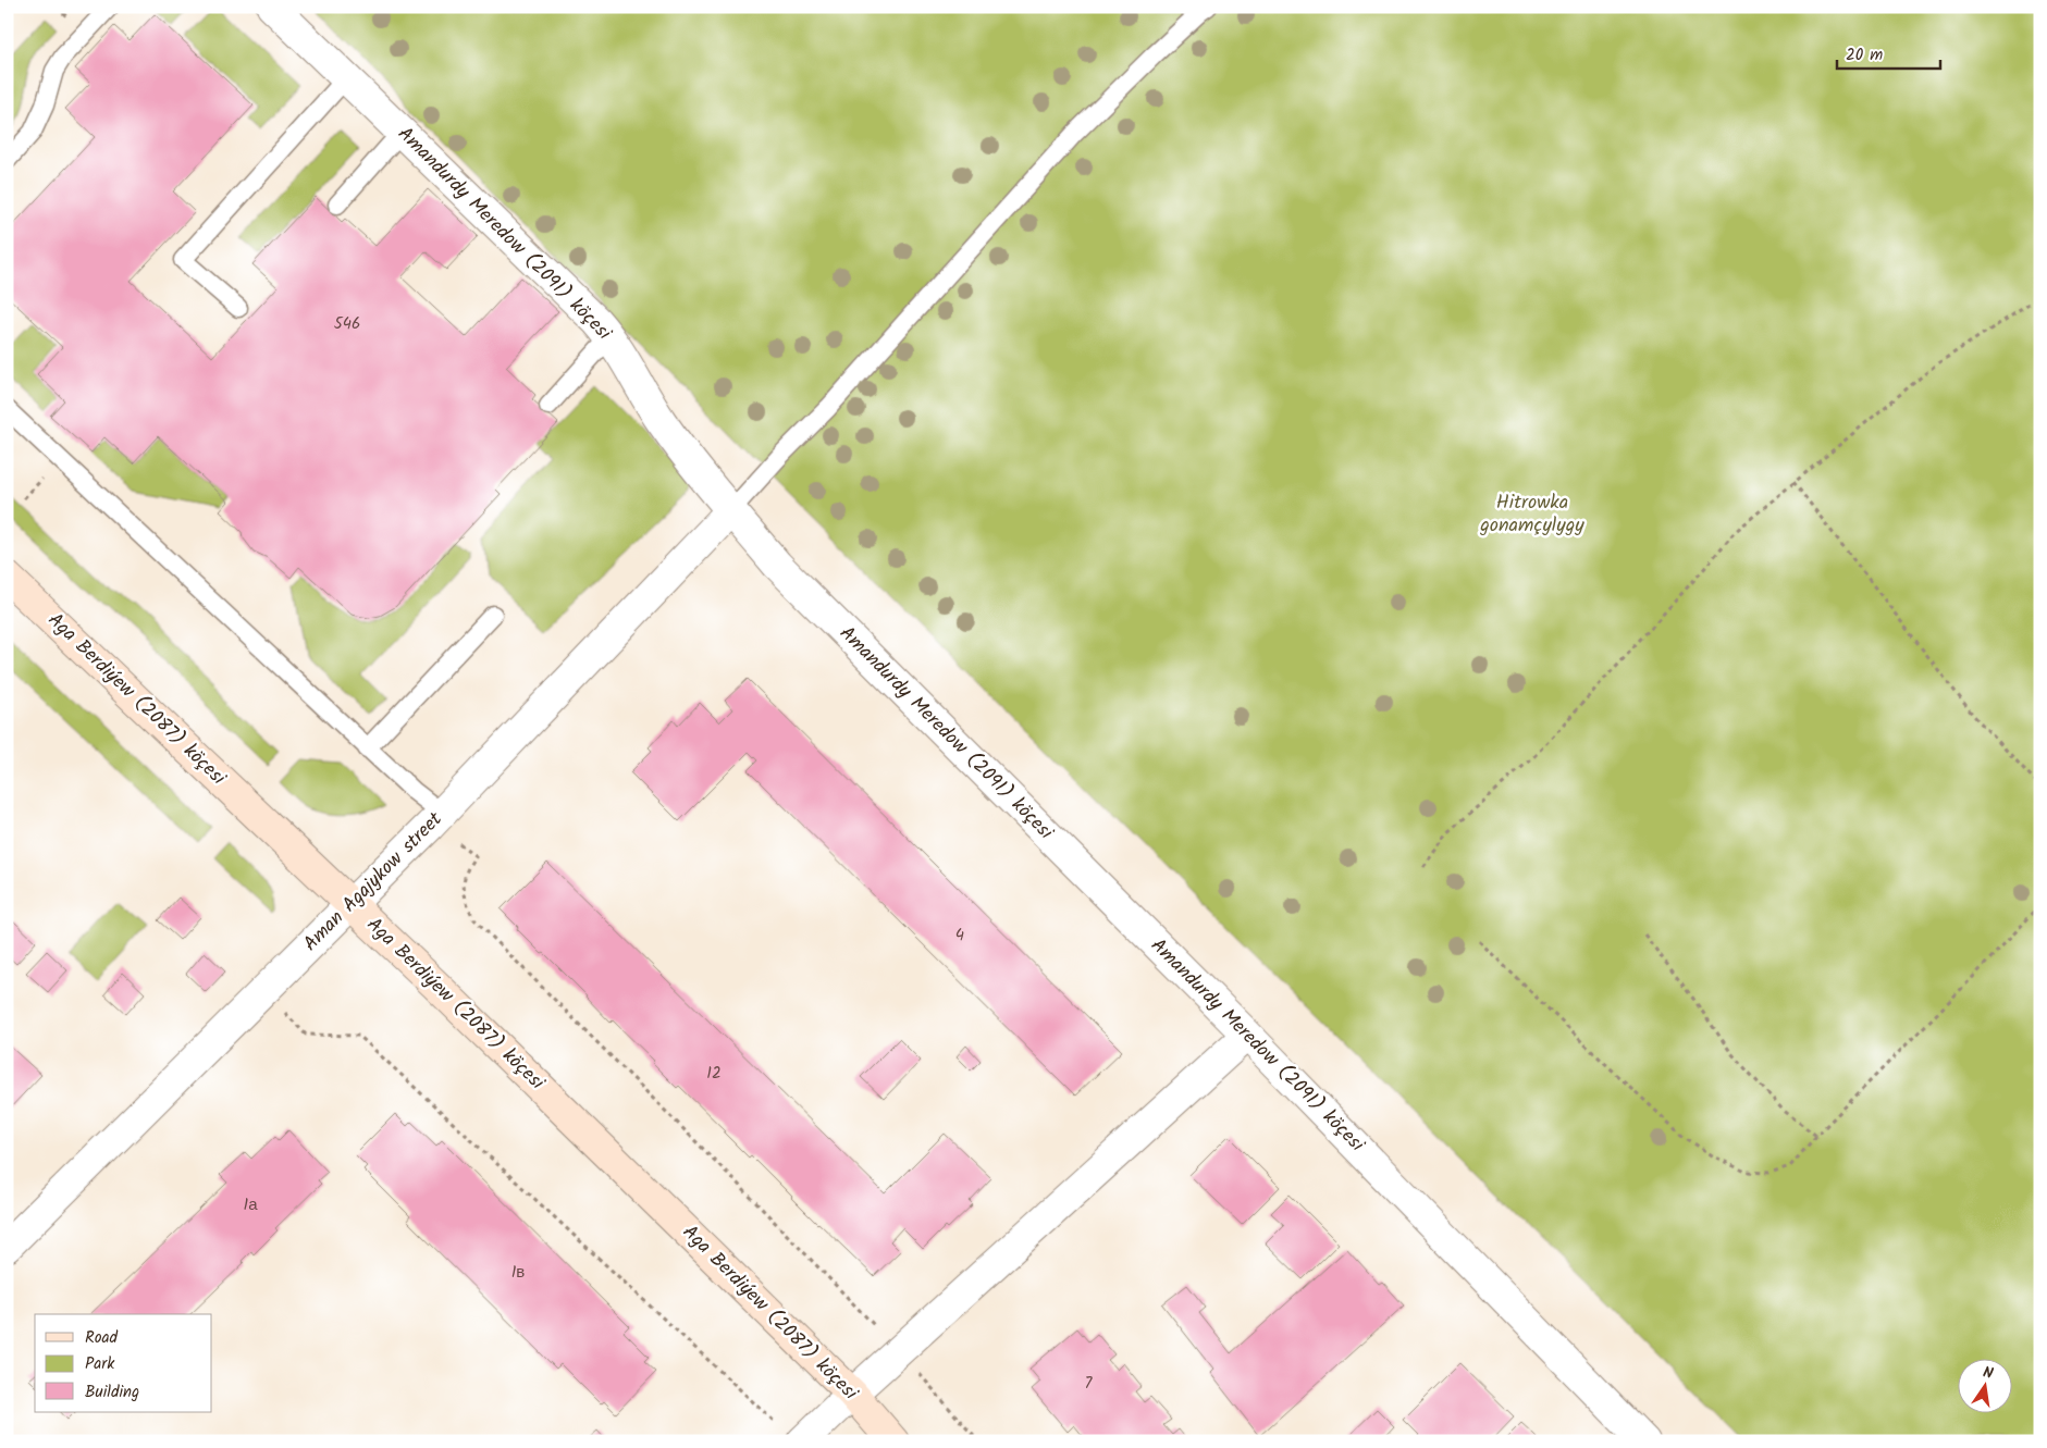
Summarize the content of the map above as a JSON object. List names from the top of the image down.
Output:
{
  "streets": {
    "street": ["Amandurdy Meredow (2091) köçesi", "Aga Berdiýew (2087) köçesi", "Aman Agajykow street"]
  },
  "crossings": [
    ["Amandurdy Meredow (2091) köçesi", "Aman Agajykow street"],
    ["Aga Berdiýew (2087) köçesi", "Aman Agajykow street"]
  ],
  "parks": ["Hitrowka gonamçylygy"],
  "house_numbers": [
    "546",
    "4",
    "12",
    "1а",
    "1в",
    "7"
  ],
  "legend": ["Road", "Park", "Building"],
  "scale_bar": "20 m",
  "north": "top"
}
